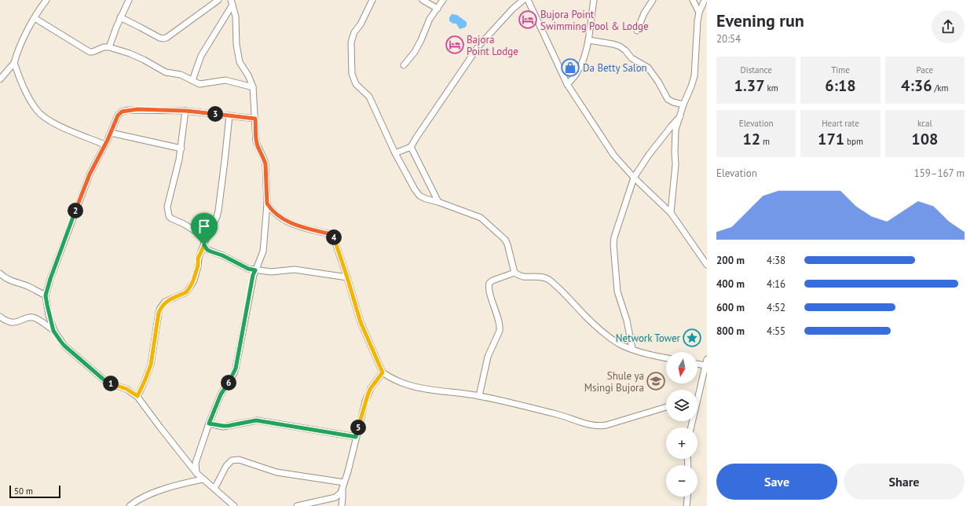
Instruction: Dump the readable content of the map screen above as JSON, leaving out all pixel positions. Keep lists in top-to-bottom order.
{
  "places": {
    "hotel": ["Bujora Point Swimming Pool & Lodge", "Bajora Point Lodge"],
    "shop": ["Da Betty Salon"],
    "place": ["Network Tower"],
    "school or university": ["Shule ya Msingi Bujora"]
  },
  "scale_bar": "50 m",
  "north": "bottom",
  "page": {
    "heading": ["Evening run", "20:54"],
    "stats": [
      ["Distance", "1.37 km"],
      ["Time", "6:18"],
      ["Pace", "4:36 /km"],
      ["Elevation", "12 m"],
      ["Heart rate", "171 bpm"],
      ["kcal", "108"]
    ],
    "pins": [
      "3",
      "2",
      "4",
      "6",
      "1",
      "5"
    ],
    "chart": ["Elevation", "159–167 m"],
    "list": [
      {
        "name": "200 m",
        "note": "4:38"
      },
      {
        "name": "400 m",
        "note": "4:16"
      },
      {
        "name": "600 m",
        "note": "4:52"
      },
      {
        "name": "800 m",
        "note": "4:55"
      }
    ],
    "map_buttons": ["+", "−"],
    "buttons": ["Save", "Share"],
    "scale": "50 m"
  }
}
